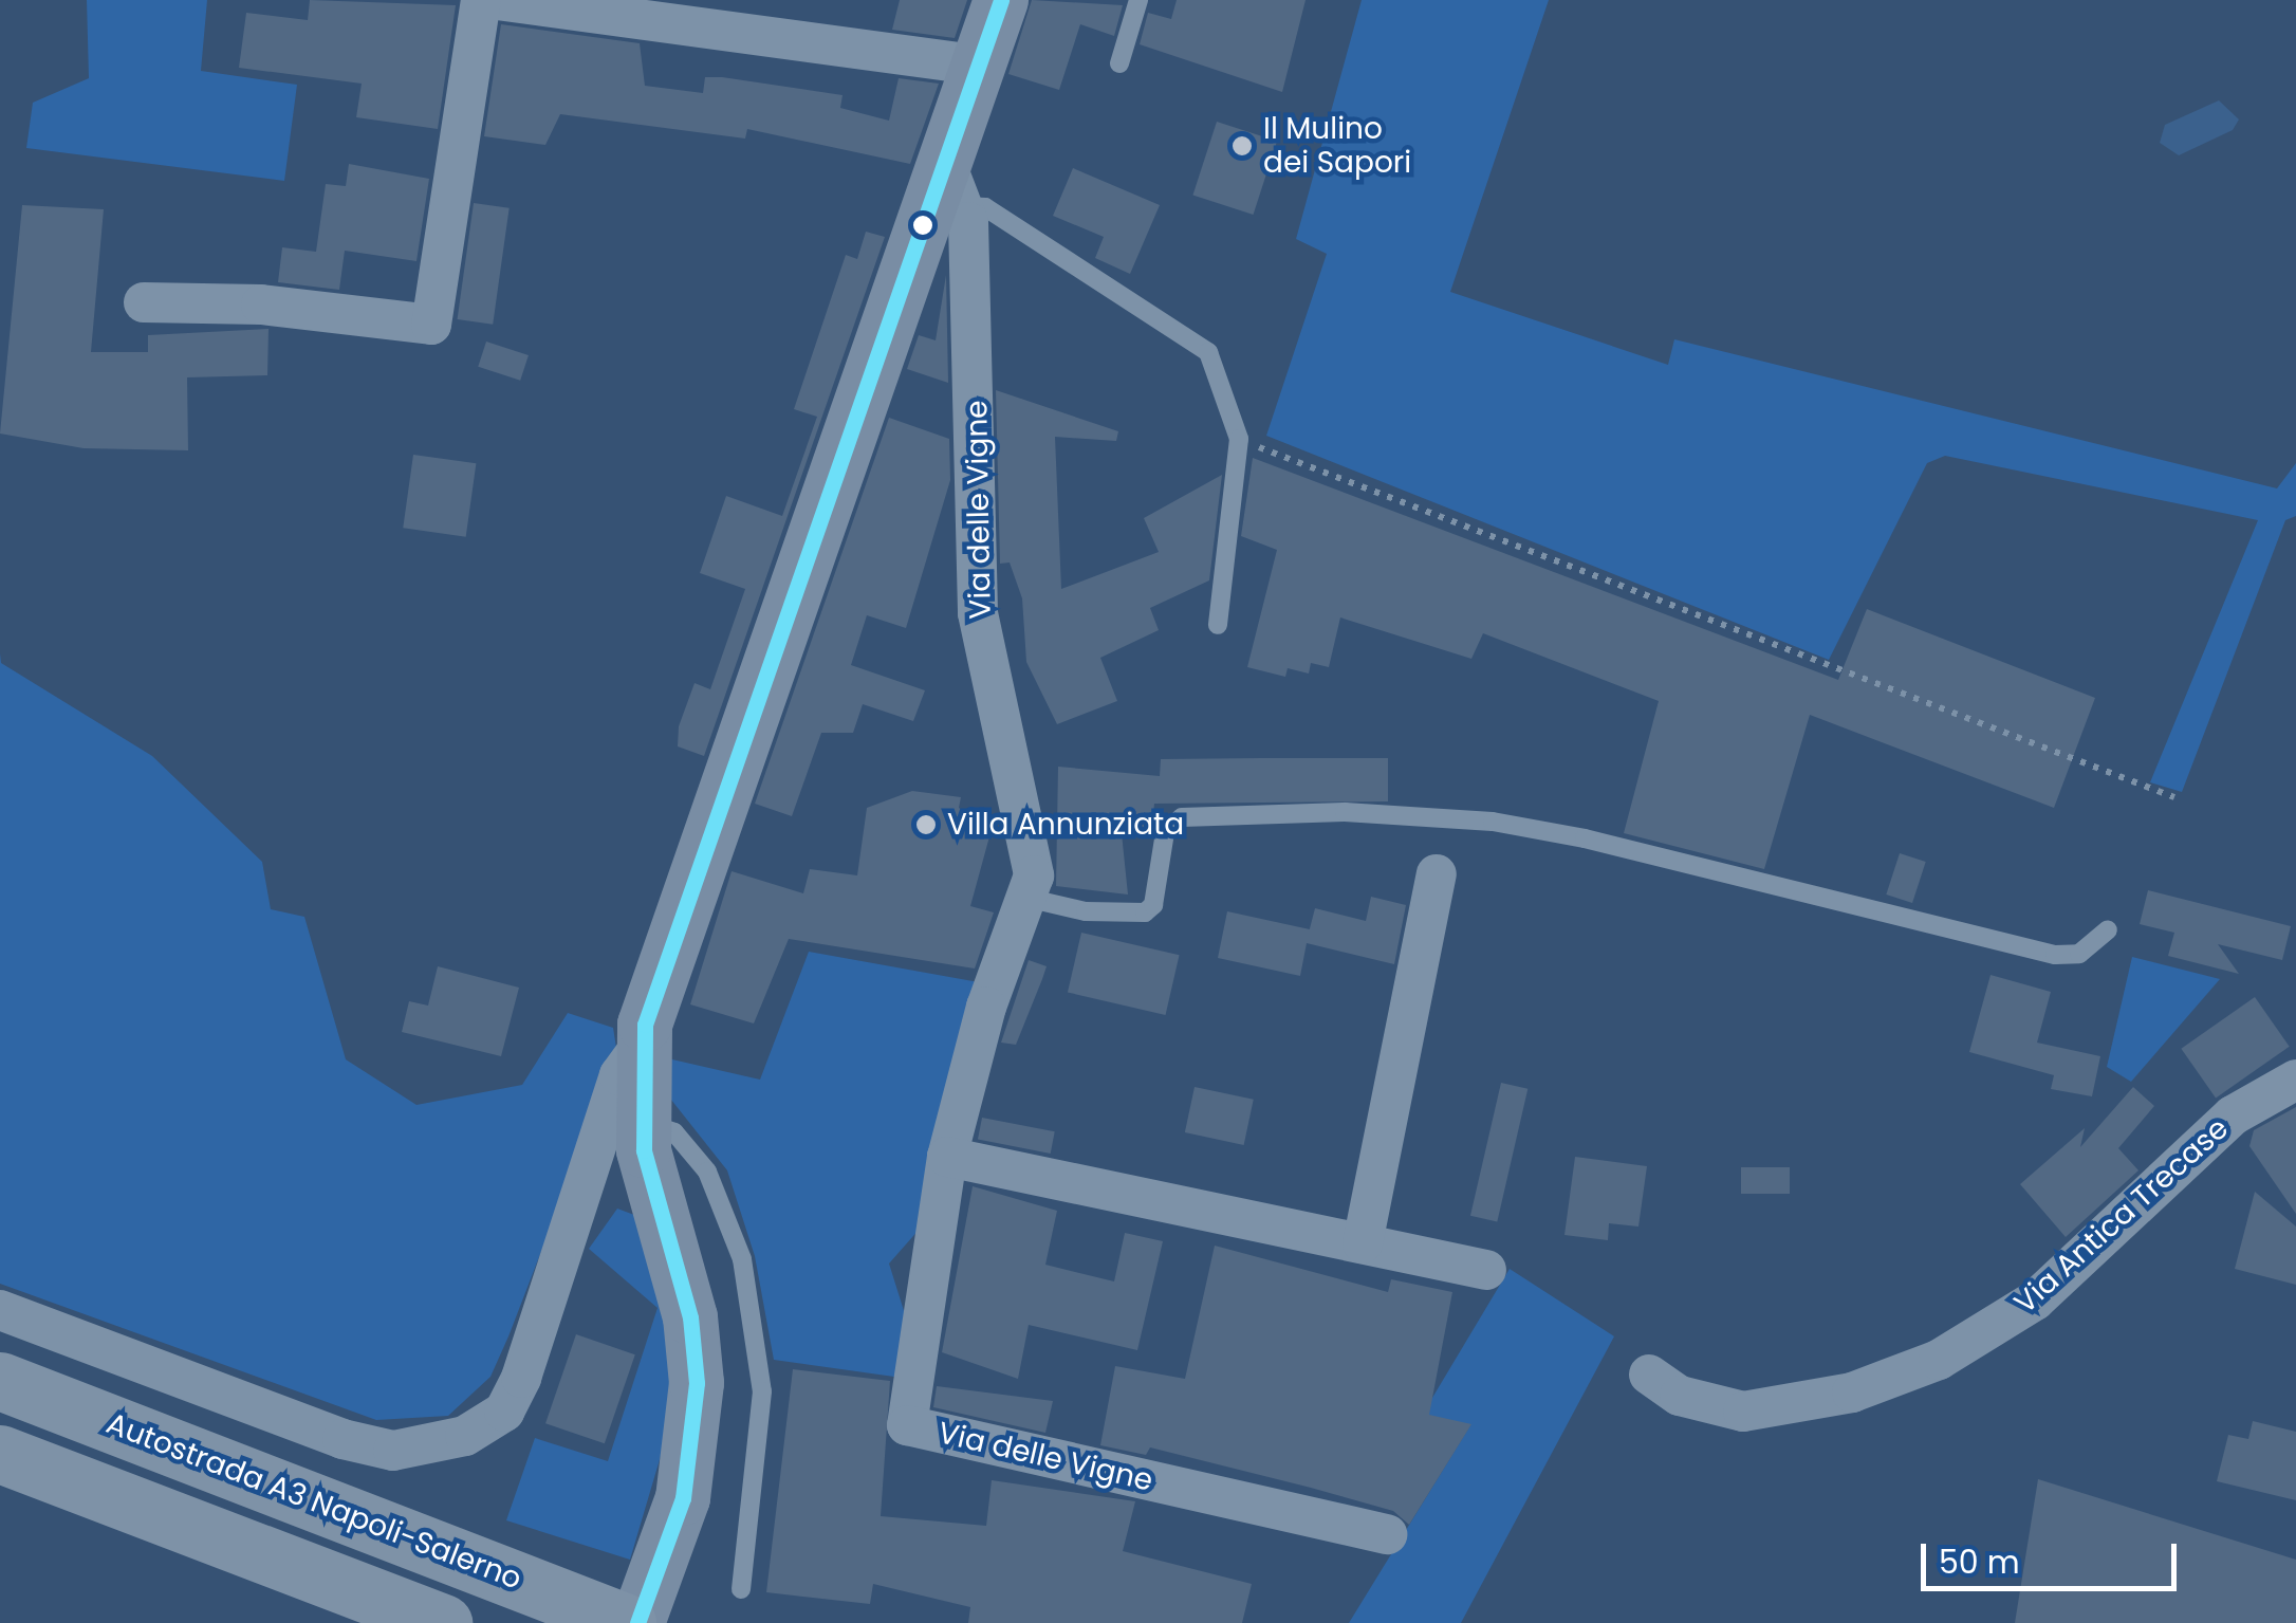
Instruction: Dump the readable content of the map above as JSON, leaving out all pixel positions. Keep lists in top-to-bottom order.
{
  "streets": {
    "highway": ["Autostrada A3 Napoli-Salerno"],
    "street": ["Via delle Vigne", "Via Antica Trecase"]
  },
  "places": ["Il Mulino dei Sapori", "Villa Annunziata"],
  "scale_bar": "50 m"
}
